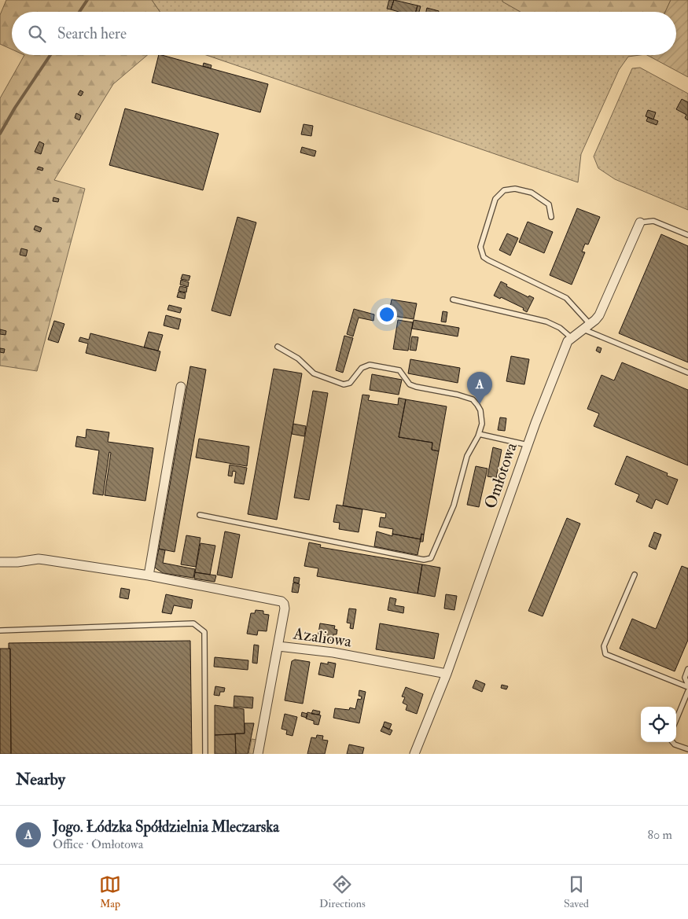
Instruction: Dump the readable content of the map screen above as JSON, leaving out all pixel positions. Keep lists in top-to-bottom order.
{
  "streets": {
    "street": ["Omłotowa", "Azaliowa"]
  },
  "crossings": [
    ["Omłotowa", "Azaliowa"]
  ],
  "page": {
    "search": "Search here",
    "pins": "A",
    "heading": "Nearby",
    "list": [
      {
        "mark": "A",
        "name": "Jogo. Łódzka Spółdzielnia Mleczarska",
        "note": "Office · Omłotowa",
        "value": "80 m"
      }
    ],
    "nav": ["Map", "Directions", "Saved"]
  }
}
